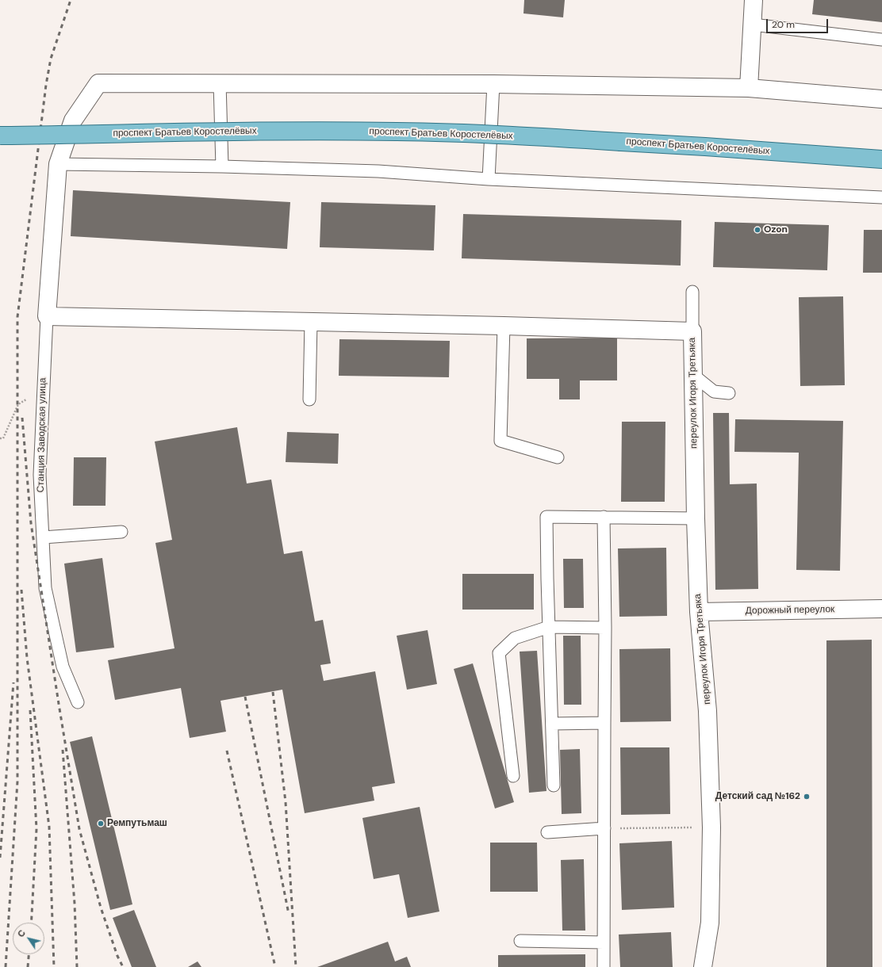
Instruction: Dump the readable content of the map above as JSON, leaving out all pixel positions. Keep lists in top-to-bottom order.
{
  "streets": {
    "main road": ["проспект Братьев Коростелёвых"],
    "street": ["переулок Игоря Третьяка", "Станция Заводская улица", "Дорожный переулок"]
  },
  "crossings": [
    ["переулок Игоря Третьяка", "Дорожный переулок"]
  ],
  "places": ["Ozon", "Детский сад №162", "Ремпутьмаш"],
  "scale_bar": "20 m",
  "north": "top left"
}
